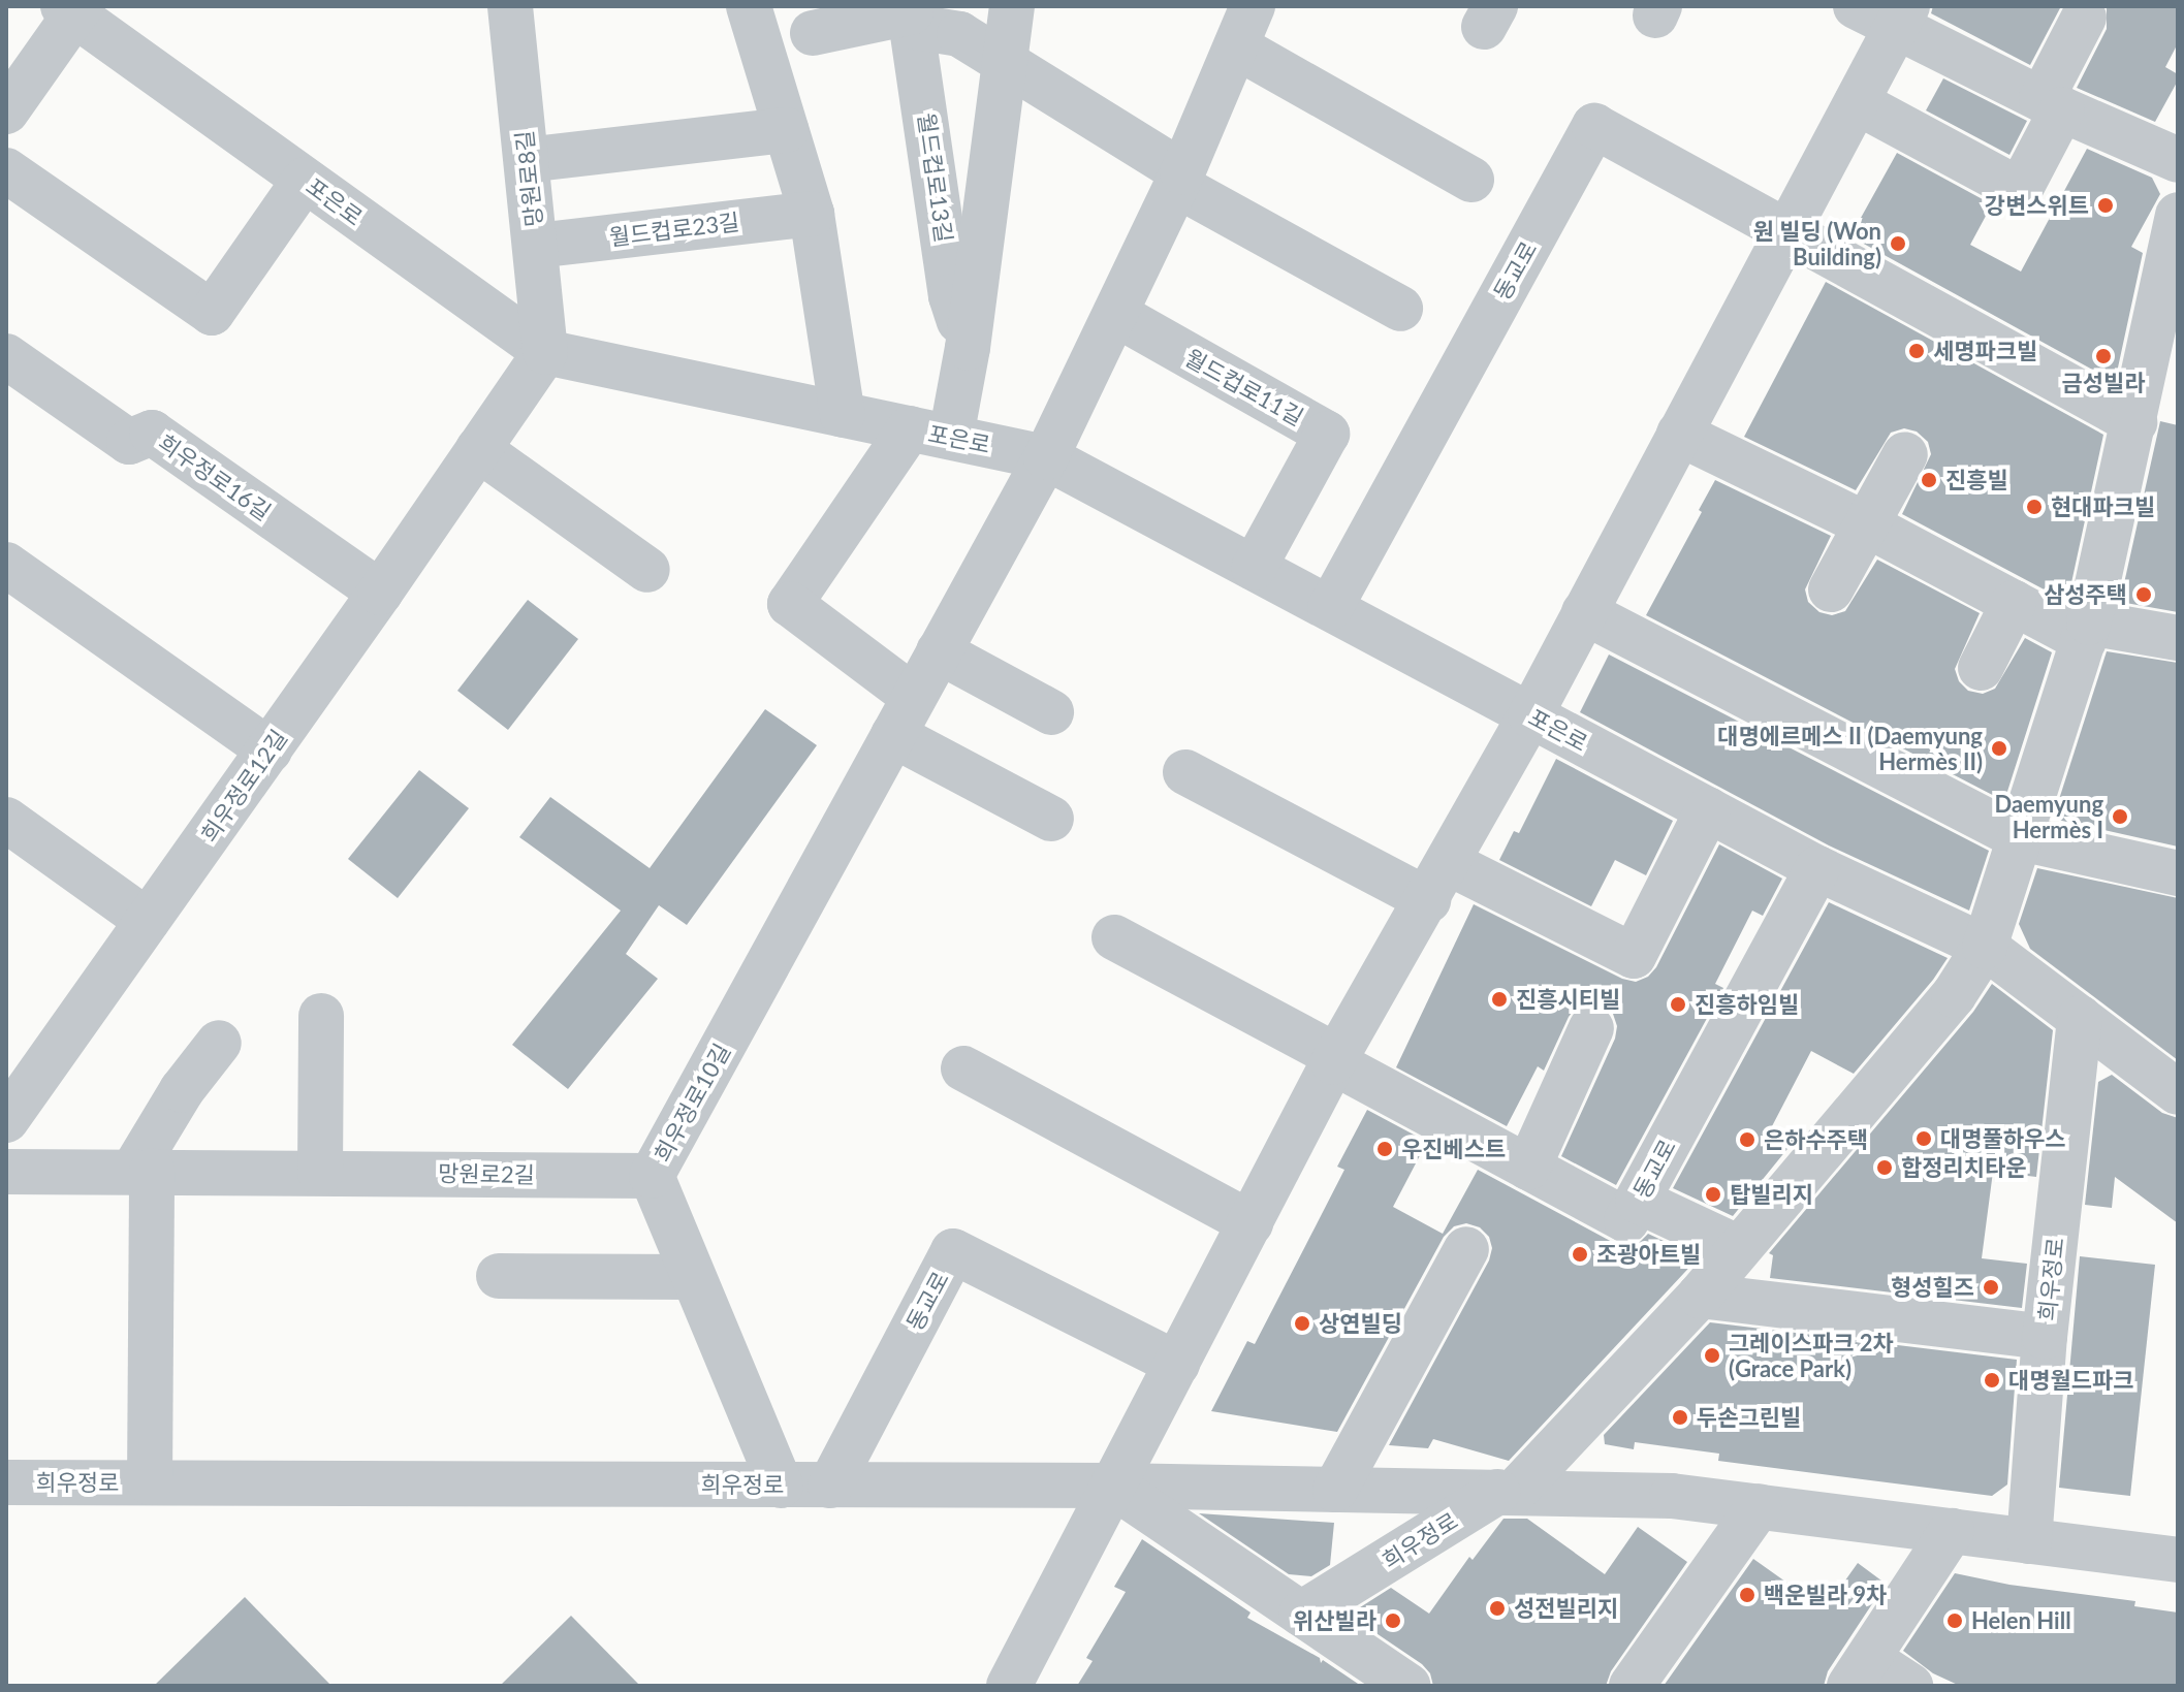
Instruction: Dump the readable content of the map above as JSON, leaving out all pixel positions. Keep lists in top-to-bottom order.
{
  "streets": {
    "street": [
      "월드컵로13길",
      "망원로8길",
      "포은로",
      "월드컵로23길",
      "동교로",
      "월드컵로11길",
      "희우정로16길",
      "희우정로12길",
      "희우정로10길",
      "망원로2길",
      "희우정로"
    ]
  },
  "crossings": [
    ["망원로8길", "포은로"],
    ["망원로8길", "월드컵로23길"],
    ["망원로8길", "희우정로12길"],
    ["포은로", "동교로"],
    ["포은로", "월드컵로11길"],
    ["포은로", "희우정로12길"],
    ["포은로", "희우정로10길"],
    ["포은로", "희우정로"],
    ["동교로", "희우정로"],
    ["희우정로16길", "희우정로12길"],
    ["희우정로10길", "망원로2길"],
    ["희우정로10길", "희우정로"],
    ["망원로2길", "희우정로"]
  ],
  "places": [
    "강변스위트",
    "원 빌딩 (Won Building)",
    "세명파크빌",
    "금성빌라",
    "진흥빌",
    "현대파크빌",
    "삼성주택",
    "대명에르메스 II (Daemyung Hermès II)",
    "Daemyung Hermès I",
    "진흥시티빌",
    "진흥하임빌",
    "대명풀하우스",
    "은하수주택",
    "우진베스트",
    "합정리치타운",
    "탑빌리지",
    "조광아트빌",
    "형성힐즈",
    "상연빌딩",
    "그레이스파크 2차 (Grace Park)",
    "대명월드파크",
    "두손그린빌",
    "백운빌라 9차",
    "성전빌리지",
    "위산빌라",
    "Helen Hill"
  ]
}
